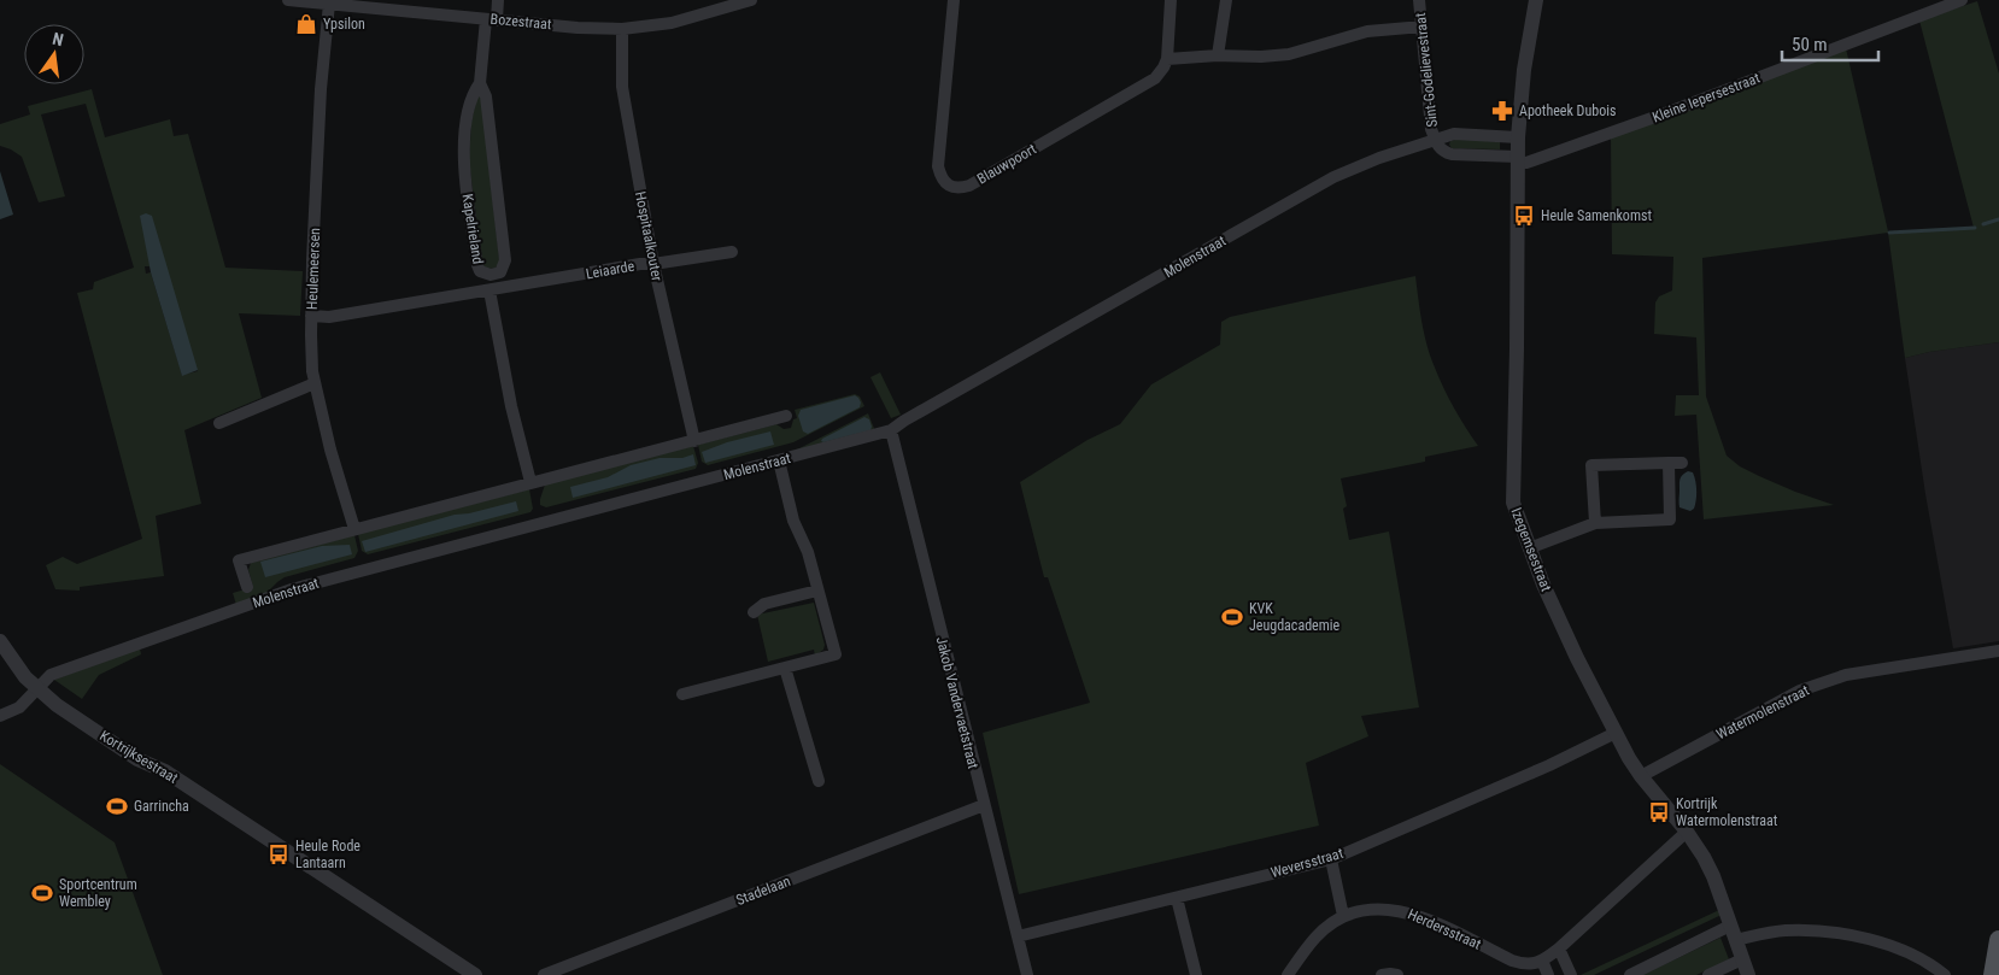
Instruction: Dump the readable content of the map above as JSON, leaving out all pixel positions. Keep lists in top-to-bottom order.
{
  "streets": {
    "street": [
      "Bozestraat",
      "Sint-Godelievestraat",
      "Kleine Iepersestraat",
      "Blauwpoort",
      "Kapelrieland",
      "Hospitaalkouter",
      "Molenstraat",
      "Heulemeersen",
      "Leiaarde",
      "Izegemsestraat",
      "Jakob Vandervaetstraat",
      "Watermolenstraat",
      "Kortrijksestraat",
      "Weversstraat",
      "Stadelaan",
      "Herdersstraat"
    ]
  },
  "crossings": [
    ["Bozestraat", "Kapelrieland"],
    ["Bozestraat", "Hospitaalkouter"],
    ["Bozestraat", "Heulemeersen"],
    ["Sint-Godelievestraat", "Molenstraat"],
    ["Kleine Iepersestraat", "Izegemsestraat"],
    ["Hospitaalkouter", "Molenstraat"],
    ["Hospitaalkouter", "Leiaarde"],
    ["Molenstraat", "Heulemeersen"],
    ["Molenstraat", "Izegemsestraat"],
    ["Molenstraat", "Jakob Vandervaetstraat"],
    ["Molenstraat", "Kortrijksestraat"],
    ["Heulemeersen", "Leiaarde"],
    ["Izegemsestraat", "Watermolenstraat"],
    ["Izegemsestraat", "Weversstraat"],
    ["Jakob Vandervaetstraat", "Weversstraat"],
    ["Jakob Vandervaetstraat", "Stadelaan"]
  ],
  "places": {
    "shop": ["Ypsilon"],
    "pharmacy": ["Apotheek Dubois"],
    "bus stop": ["Heule Samenkomst", "Kortrijk Watermolenstraat", "Heule Rode Lantaarn"],
    "sports": ["KVK Jeugdacademie", "Garrincha", "Sportcentrum Wembley"]
  },
  "scale_bar": "50 m",
  "north": "top"
}
